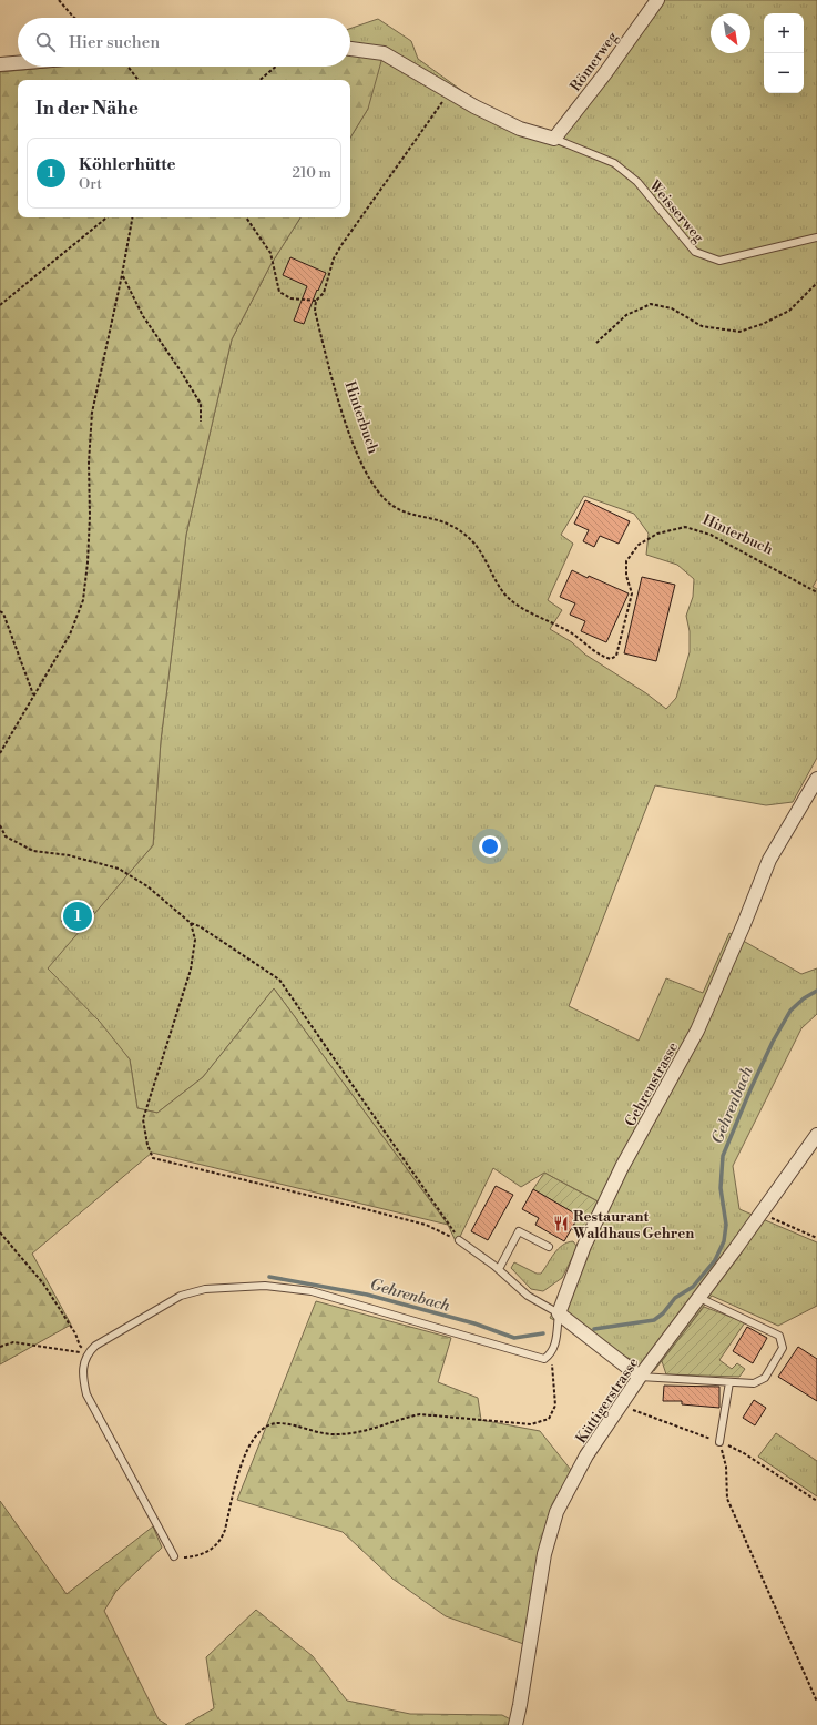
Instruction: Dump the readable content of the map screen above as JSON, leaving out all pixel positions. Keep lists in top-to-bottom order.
{
  "streets": {
    "street": ["Römerweg", "Gehrenstrasse", "Küttigerstrasse"],
    "lane": ["Weisserweg"],
    "path": ["Hinterbuch"]
  },
  "crossings": [
    ["Römerweg", "Weisserweg"]
  ],
  "water": ["Gehrenbach"],
  "places": {
    "restaurant": ["Restaurant Waldhaus Gehren"]
  },
  "north": "bottom right",
  "page": {
    "map_buttons": ["+", "−"],
    "search": "Hier suchen",
    "heading": "In der Nähe",
    "list": [
      {
        "mark": "1",
        "name": "Köhlerhütte",
        "note": "Ort",
        "value": "210 m"
      }
    ],
    "pins": "1"
  }
}
